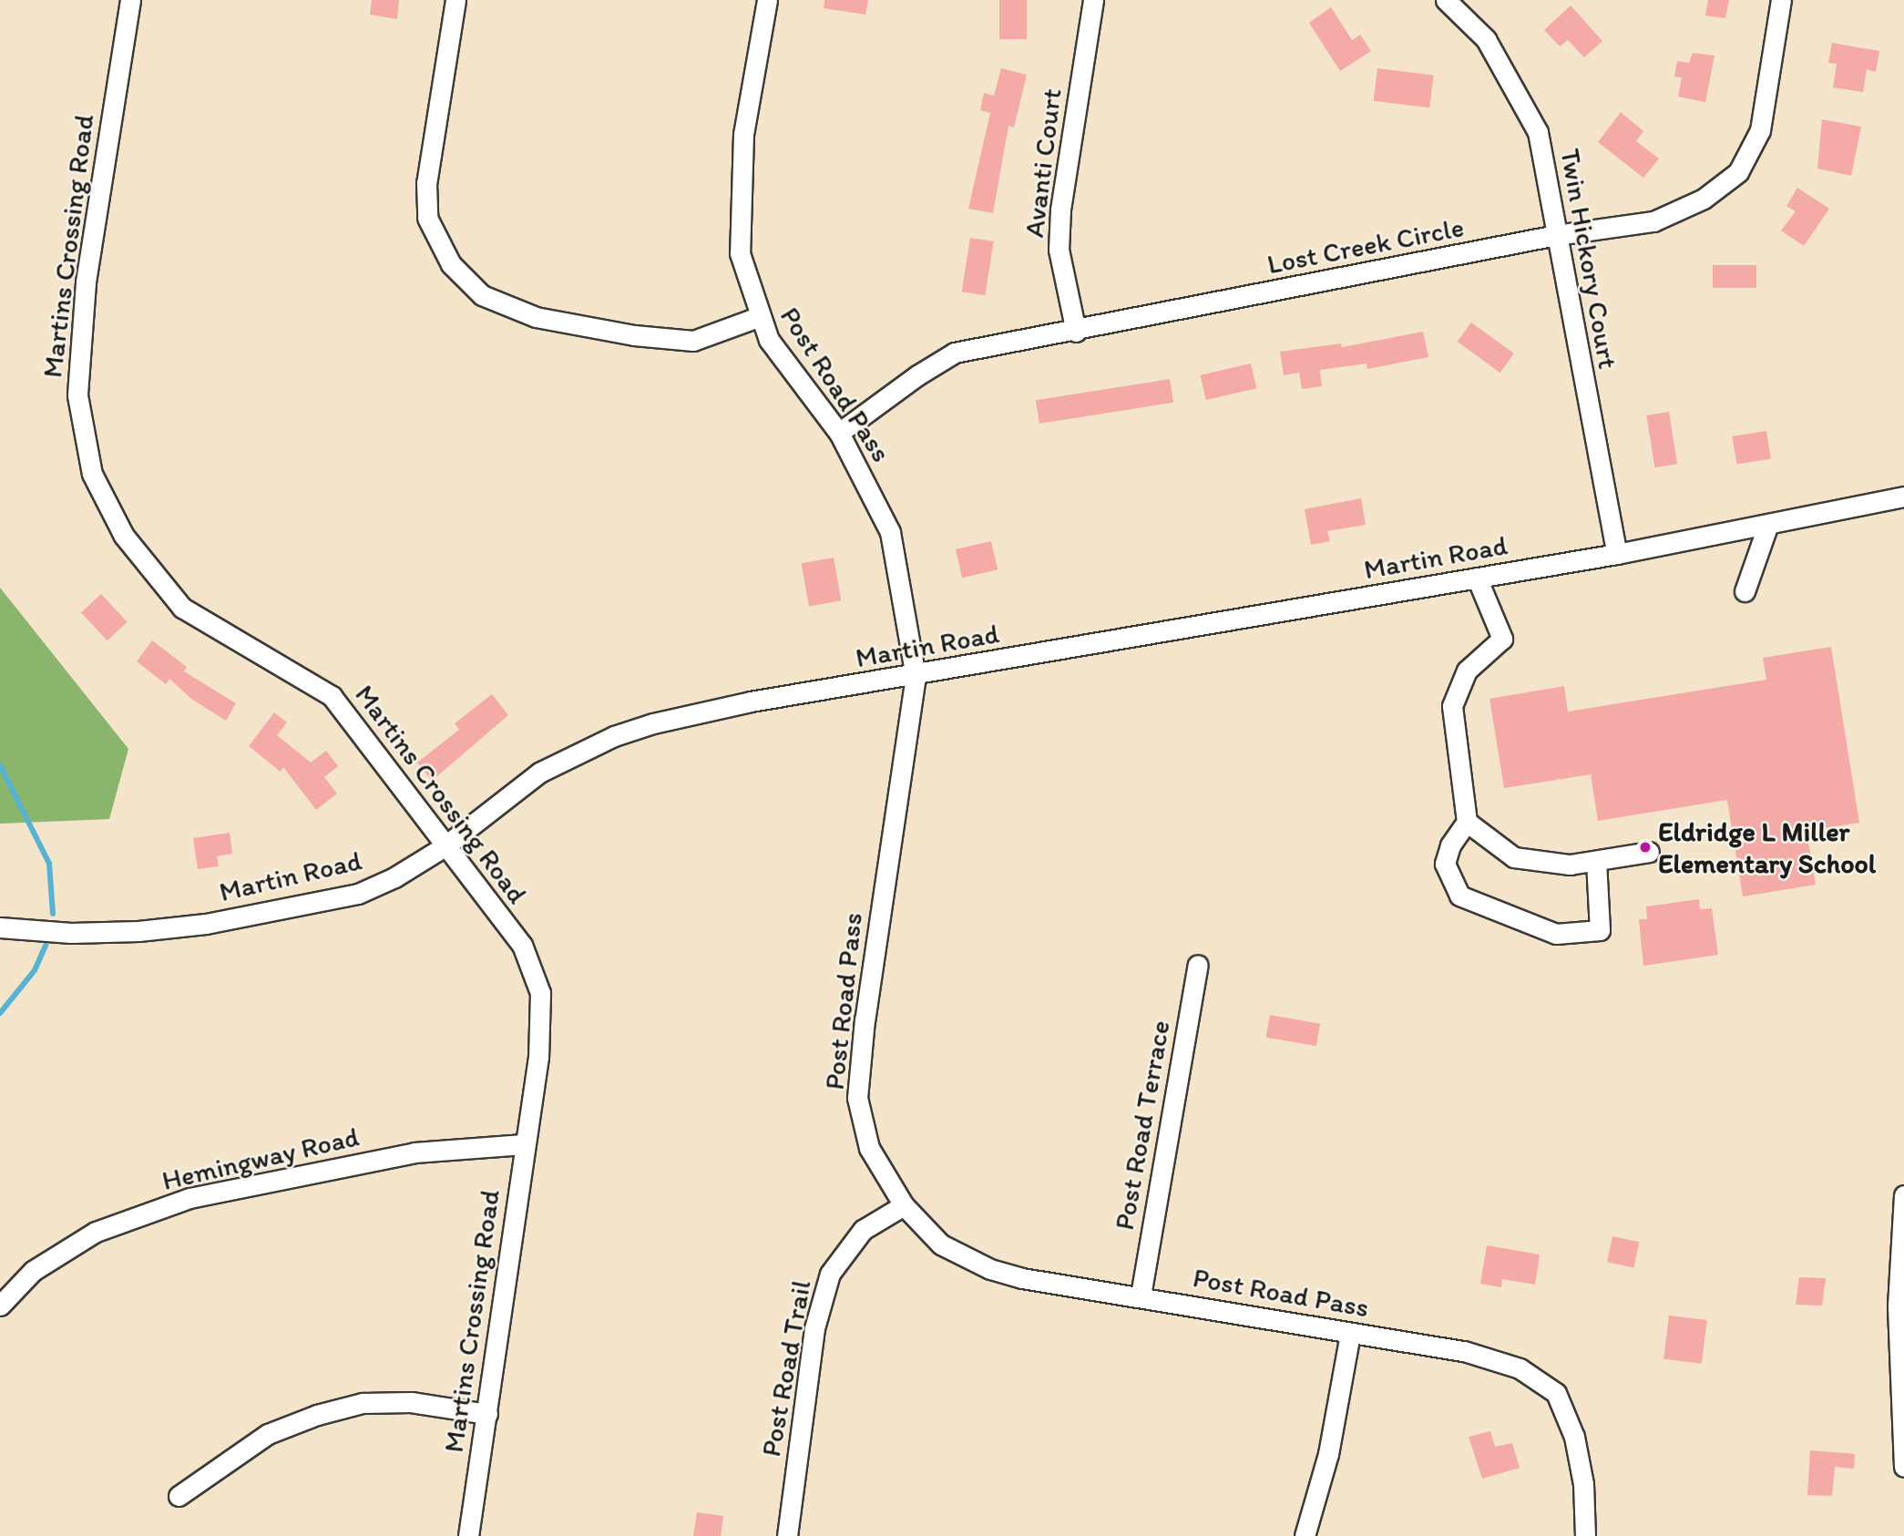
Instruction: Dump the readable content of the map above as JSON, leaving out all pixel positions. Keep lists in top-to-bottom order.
{
  "streets": {
    "street": [
      "Avanti Court",
      "Martins Crossing Road",
      "Lost Creek Circle",
      "Twin Hickory Court",
      "Post Road Pass",
      "Martin Road",
      "Post Road Terrace",
      "Hemingway Road",
      "Post Road Trail"
    ]
  },
  "crossings": [
    ["Avanti Court", "Lost Creek Circle"],
    ["Martins Crossing Road", "Martin Road"],
    ["Martins Crossing Road", "Hemingway Road"],
    ["Lost Creek Circle", "Twin Hickory Court"],
    ["Lost Creek Circle", "Post Road Pass"],
    ["Twin Hickory Court", "Martin Road"],
    ["Post Road Pass", "Martin Road"],
    ["Post Road Pass", "Post Road Terrace"],
    ["Post Road Pass", "Post Road Trail"]
  ],
  "places": ["Eldridge L Miller Elementary School"]
}
